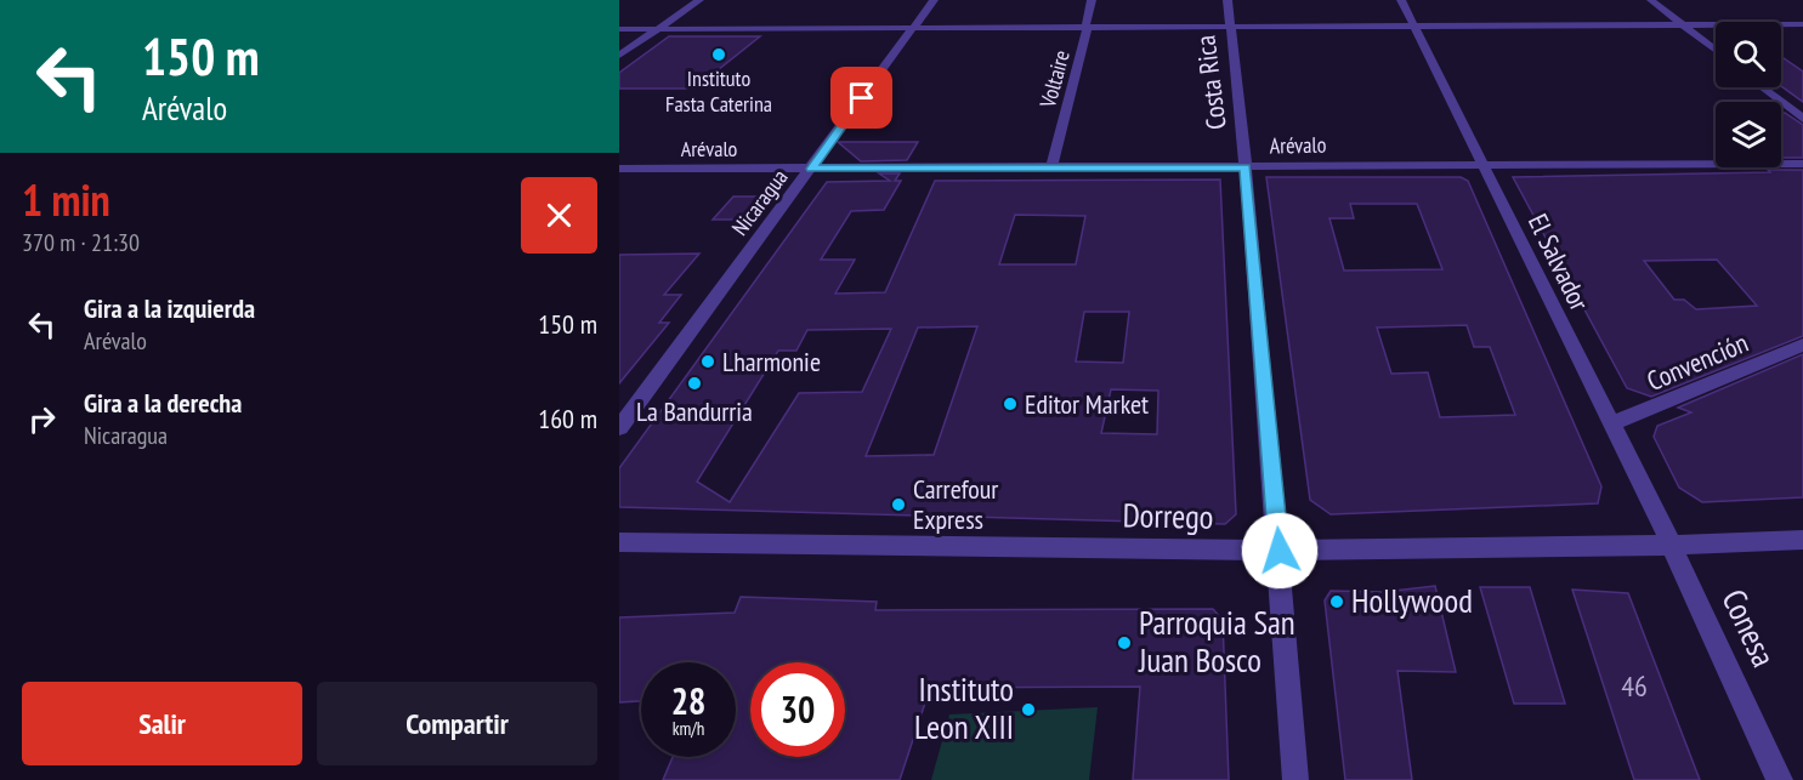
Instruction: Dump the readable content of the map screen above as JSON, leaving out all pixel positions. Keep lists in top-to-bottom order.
{
  "streets": {
    "street": [
      "Voltaire",
      "Costa Rica",
      "Arévalo",
      "Nicaragua",
      "El Salvador",
      "Convención",
      "Dorrego",
      "Conesa"
    ]
  },
  "crossings": [
    ["Voltaire", "Arévalo"],
    ["Costa Rica", "Arévalo"],
    ["Costa Rica", "Dorrego"],
    ["Arévalo", "Nicaragua"],
    ["Arévalo", "El Salvador"],
    ["El Salvador", "Convención"],
    ["El Salvador", "Dorrego"],
    ["El Salvador", "Conesa"],
    ["Dorrego", "Conesa"]
  ],
  "places": [
    "Instituto Fasta Caterina",
    "Lharmonie",
    "La Bandurria",
    "Editor Market",
    "Carrefour Express",
    "Hollywood",
    "Parroquia San Juan Bosco",
    "Instituto Leon XIII"
  ],
  "house_numbers": ["46"],
  "page": {
    "turn": ["150 m", "Arévalo"],
    "heading": ["1 min", "370 m · 21:30"],
    "list": [
      {
        "name": "Gira a la izquierda",
        "note": "Arévalo",
        "value": "150 m"
      },
      {
        "name": "Gira a la derecha",
        "note": "Nicaragua",
        "value": "160 m"
      }
    ],
    "speed": "28 km/h",
    "limit": "30",
    "buttons": ["Salir", "Compartir"]
  }
}
